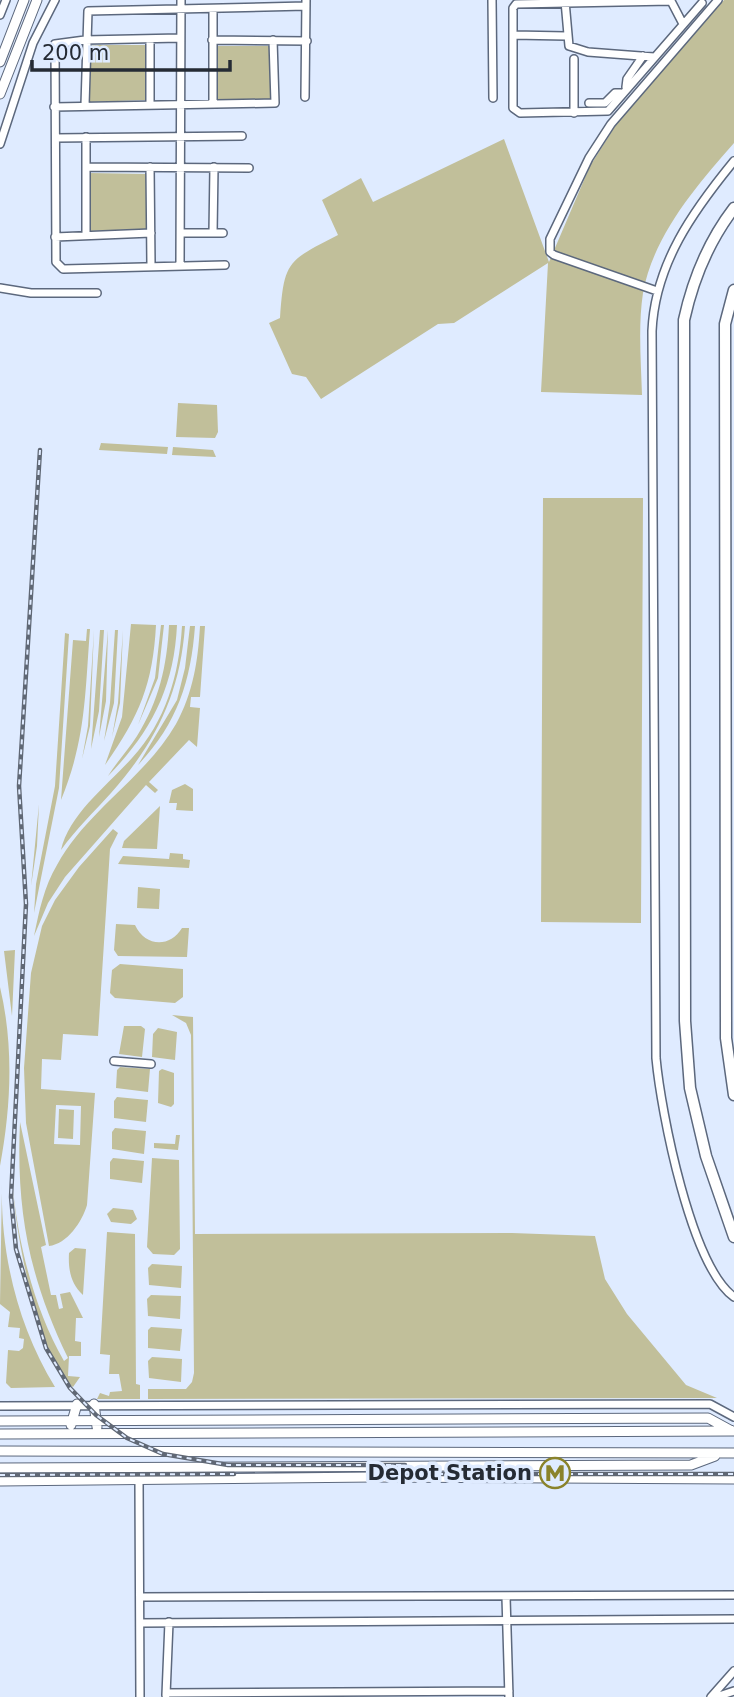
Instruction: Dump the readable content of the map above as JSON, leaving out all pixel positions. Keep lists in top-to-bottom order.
{
  "places": {
    "metro station": ["Depot Station"]
  },
  "scale_bar": "200 m"
}
